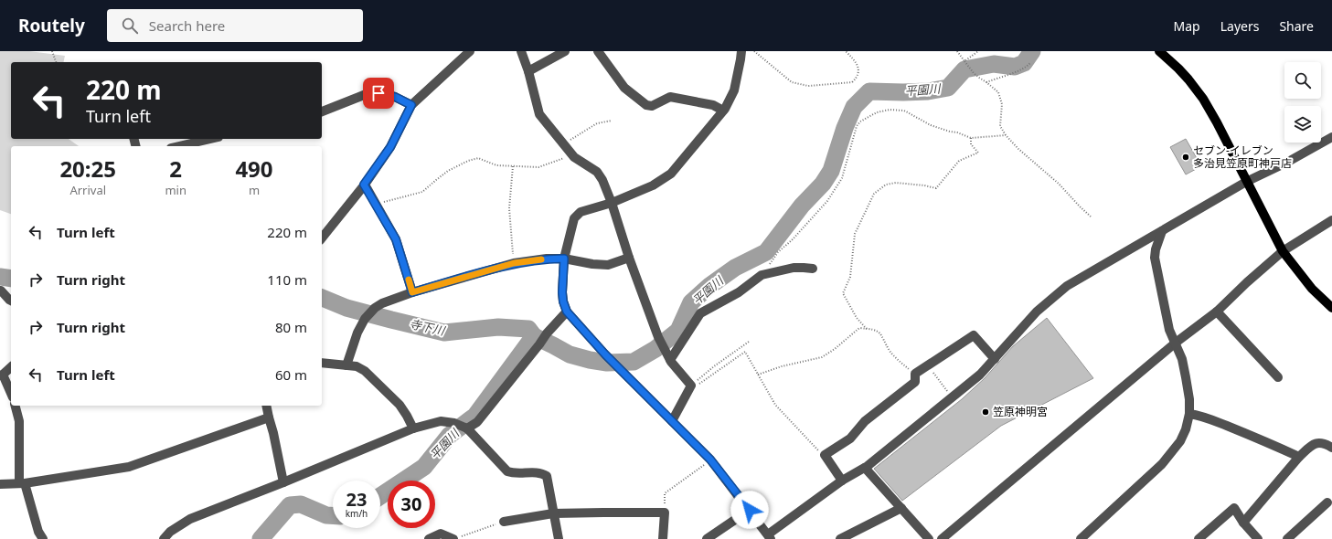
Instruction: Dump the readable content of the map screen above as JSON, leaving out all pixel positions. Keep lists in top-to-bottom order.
{
  "water": ["平園川", "寺下川"],
  "places": ["セブン-イレブン 多治見笠原町神戸店", "笠原神明宮"],
  "page": {
    "header": "Routely",
    "search": "Search here",
    "nav": ["Map", "Layers", "Share"],
    "turn": ["220 m", "Turn left"],
    "eta": [
      "20:25",
      "Arrival",
      "2",
      "min",
      "490",
      "m"
    ],
    "list": [
      {
        "name": "Turn left",
        "value": "220 m"
      },
      {
        "name": "Turn right",
        "value": "110 m"
      },
      {
        "name": "Turn right",
        "value": "80 m"
      },
      {
        "name": "Turn left",
        "value": "60 m"
      }
    ],
    "speed": "23 km/h",
    "limit": "30"
  }
}
